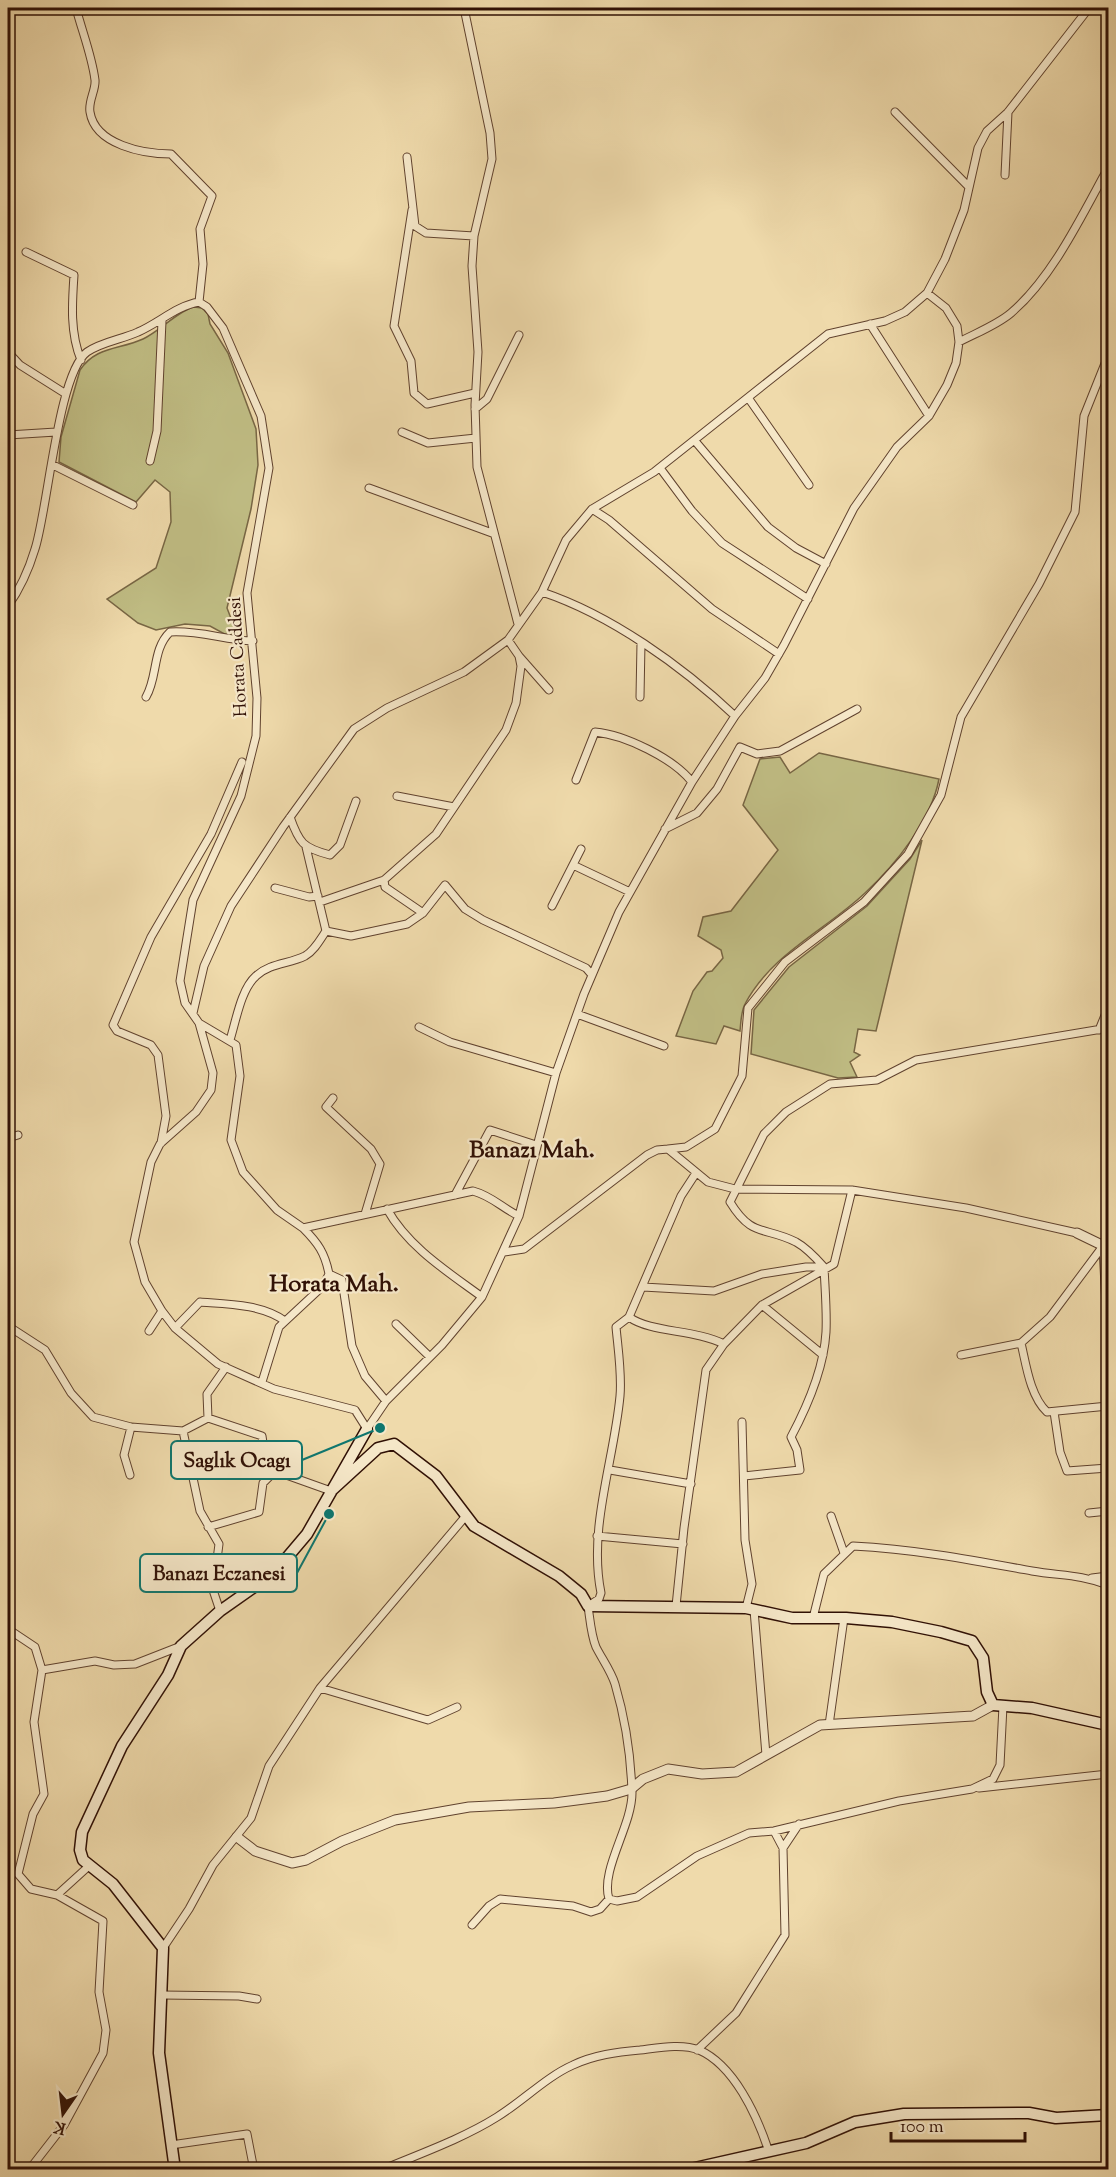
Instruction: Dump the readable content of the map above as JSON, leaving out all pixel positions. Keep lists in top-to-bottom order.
{
  "streets": {
    "street": ["Horata Caddesi"]
  },
  "districts": ["Banazı Mah.", "Horata Mah."],
  "places": ["Saglık Ocagı", "Banazı Eczanesi"],
  "scale_bar": "100 m",
  "north": "bottom"
}
